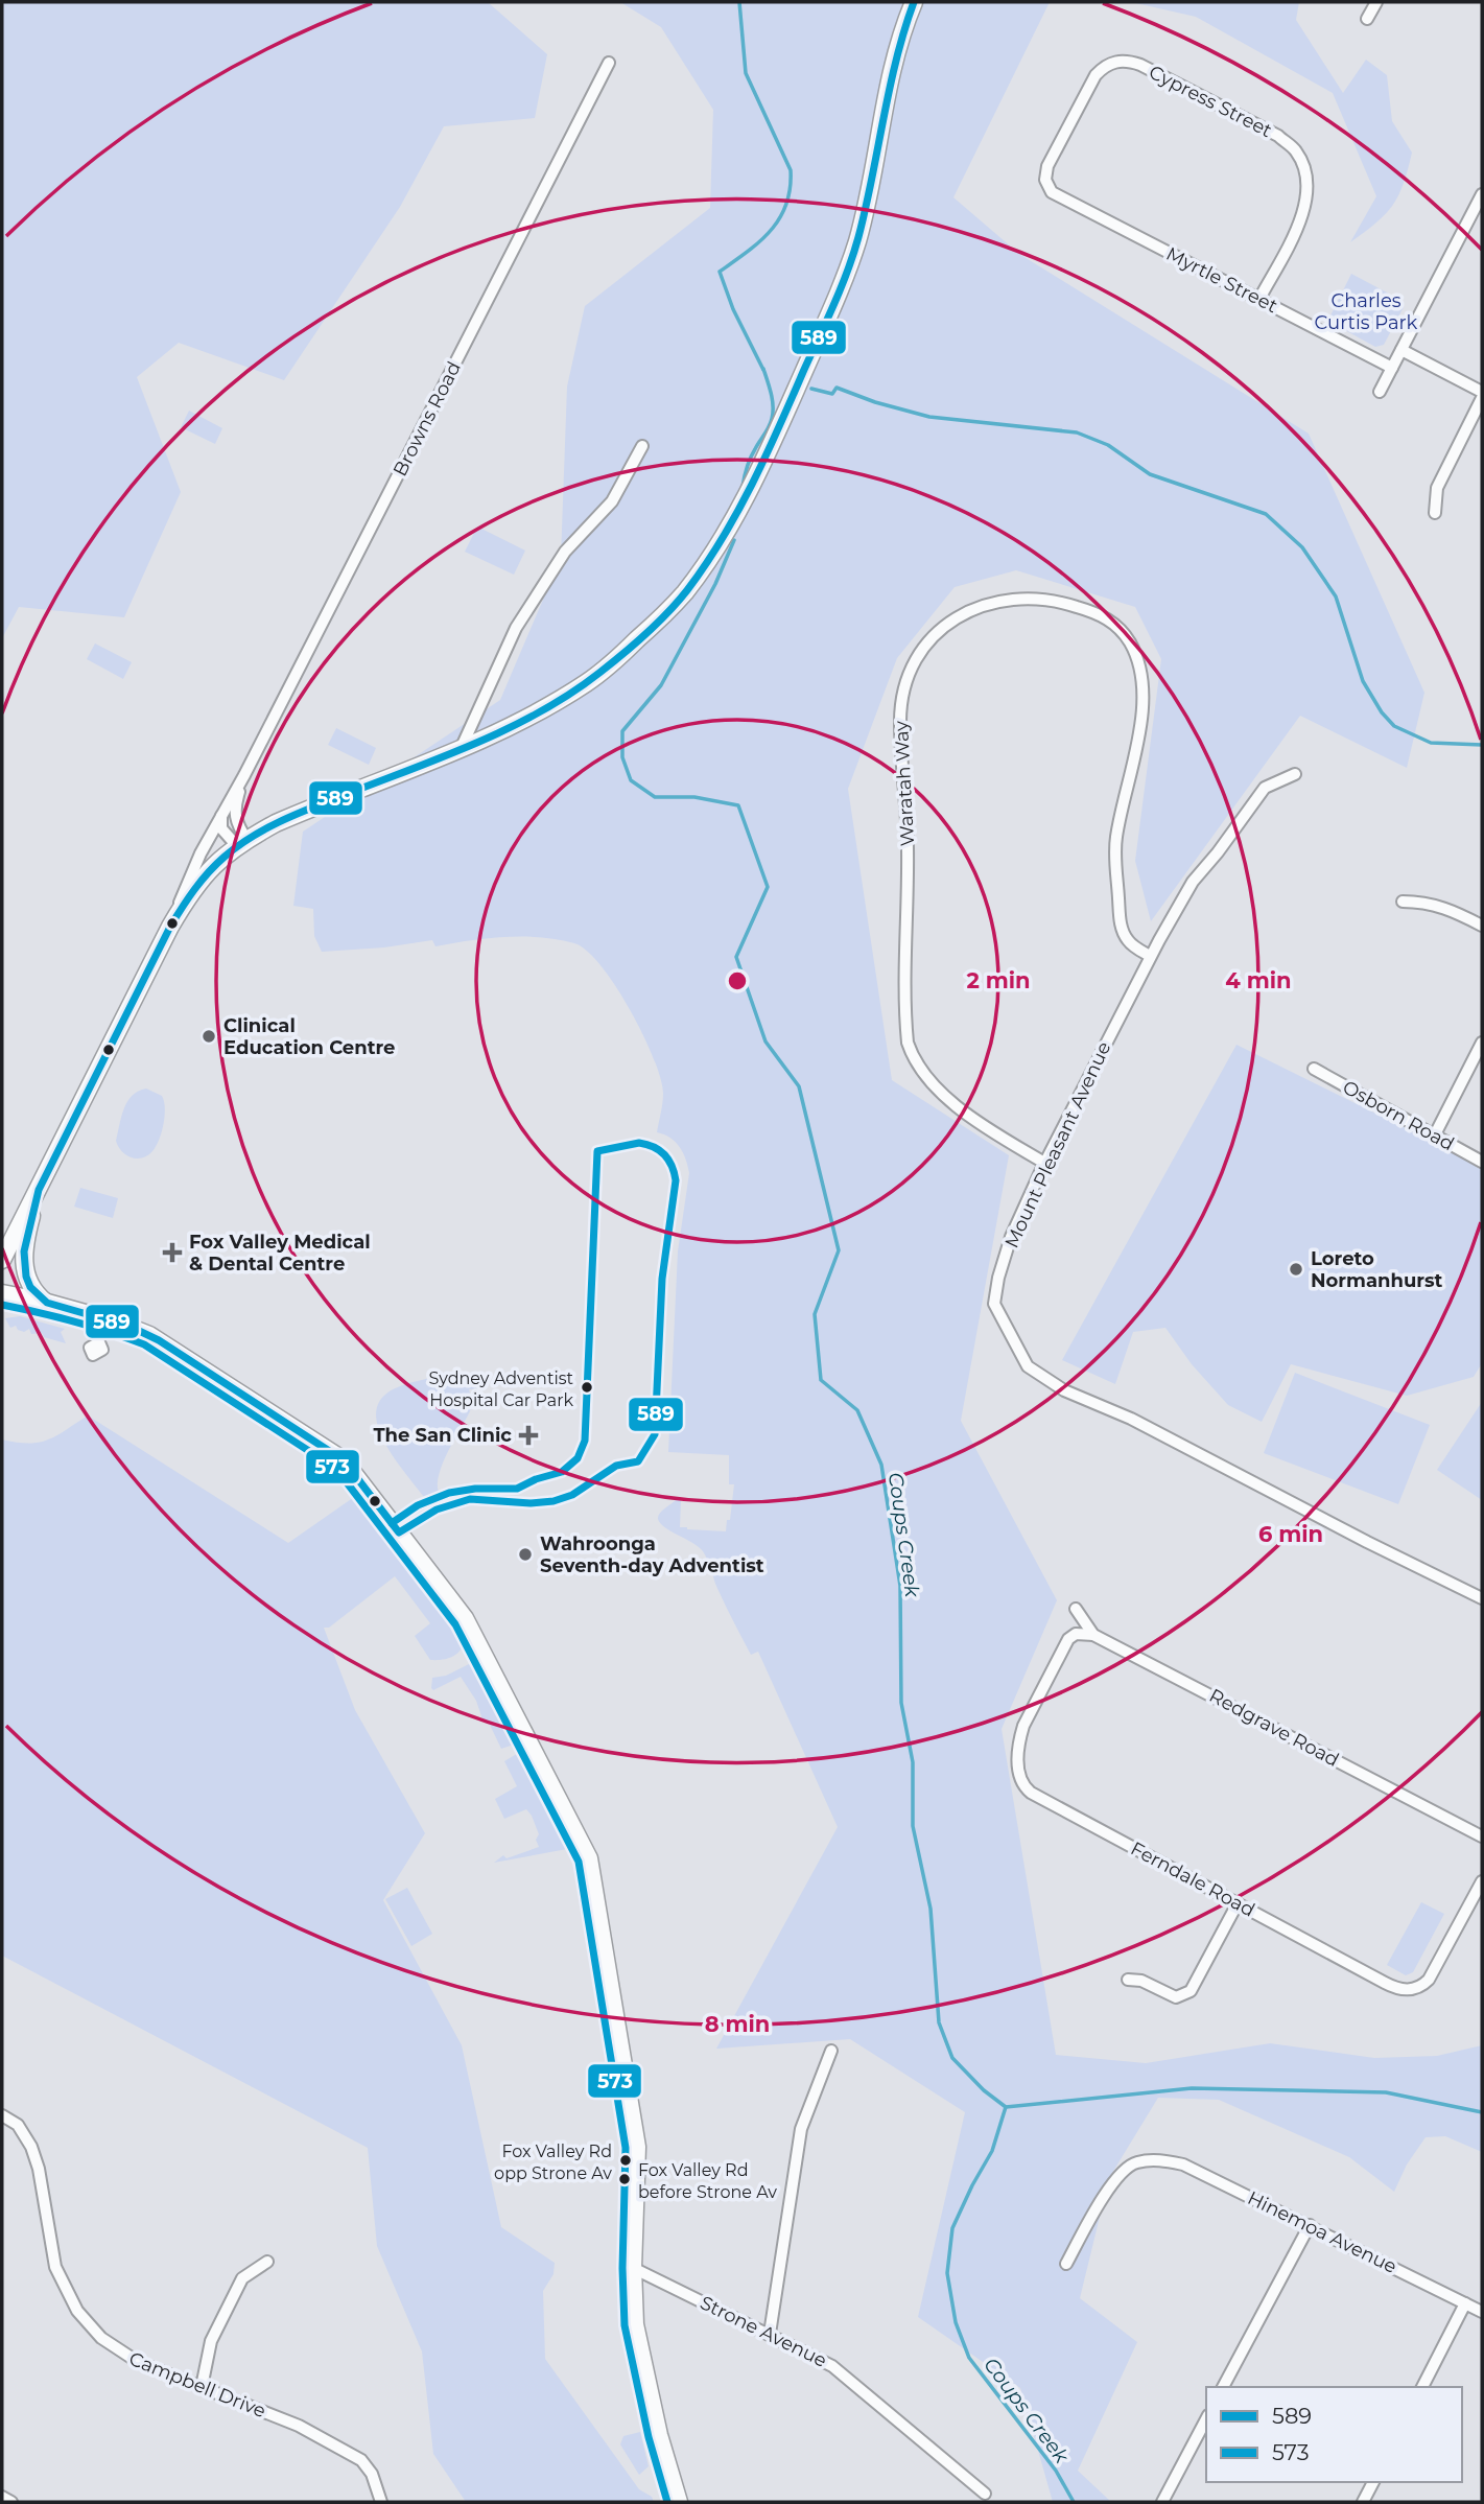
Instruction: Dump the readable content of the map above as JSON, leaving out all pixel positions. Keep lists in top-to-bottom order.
{
  "streets": {
    "street": [
      "Cypress Street",
      "Myrtle Street",
      "Browns Road",
      "Waratah Way",
      "Osborn Road",
      "Mount Pleasant Avenue",
      "Redgrave Road",
      "Ferndale Road",
      "Hinemoa Avenue",
      "Strone Avenue",
      "Campbell Drive"
    ]
  },
  "crossings": [
    ["Cypress Street", "Myrtle Street"],
    ["Waratah Way", "Mount Pleasant Avenue"],
    ["Redgrave Road", "Ferndale Road"]
  ],
  "water": ["Coups Creek"],
  "parks": ["Charles Curtis Park"],
  "places": {
    "other": [
      "Clinical Education Centre",
      "Loreto Normanhurst",
      "Sydney Adventist Hospital Car Park",
      "Wahroonga Seventh-day Adventist",
      "Fox Valley Rd opp Strone Av",
      "Fox Valley Rd before Strone Av"
    ],
    "health": ["Fox Valley Medical & Dental Centre", "The San Clinic"]
  },
  "lines": ["transit line 589", "transit line 573"],
  "legend": ["589", "573"],
  "rings": [
    "2 min",
    "4 min",
    "6 min",
    "8 min"
  ]
}
